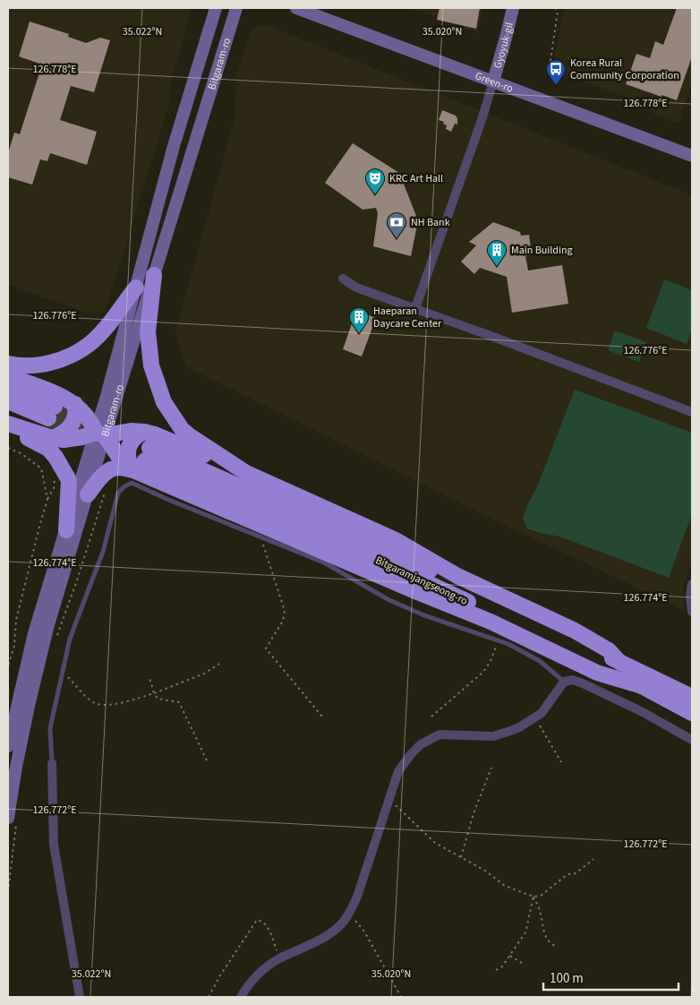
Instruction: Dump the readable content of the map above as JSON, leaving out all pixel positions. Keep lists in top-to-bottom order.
{
  "streets": {
    "highway": ["Bitgaramjangseong-ro"],
    "main road": ["Gyoyuk-gil", "Bitgaram-ro", "Green-ro"]
  },
  "crossings": [
    ["Gyoyuk-gil", "Green-ro"]
  ],
  "places": {
    "bus stop": ["Korea Rural Community Corporation"],
    "theatre": ["KRC Art Hall"],
    "bank": ["NH Bank"],
    "building": ["Main Building", "Haeparan Daycare Center"]
  },
  "scale_bar": "100 m",
  "coordinates": [
    "35.022°N",
    "35.020°N",
    "126.778°E",
    "126.776°E",
    "126.774°E",
    "126.772°E"
  ]
}
